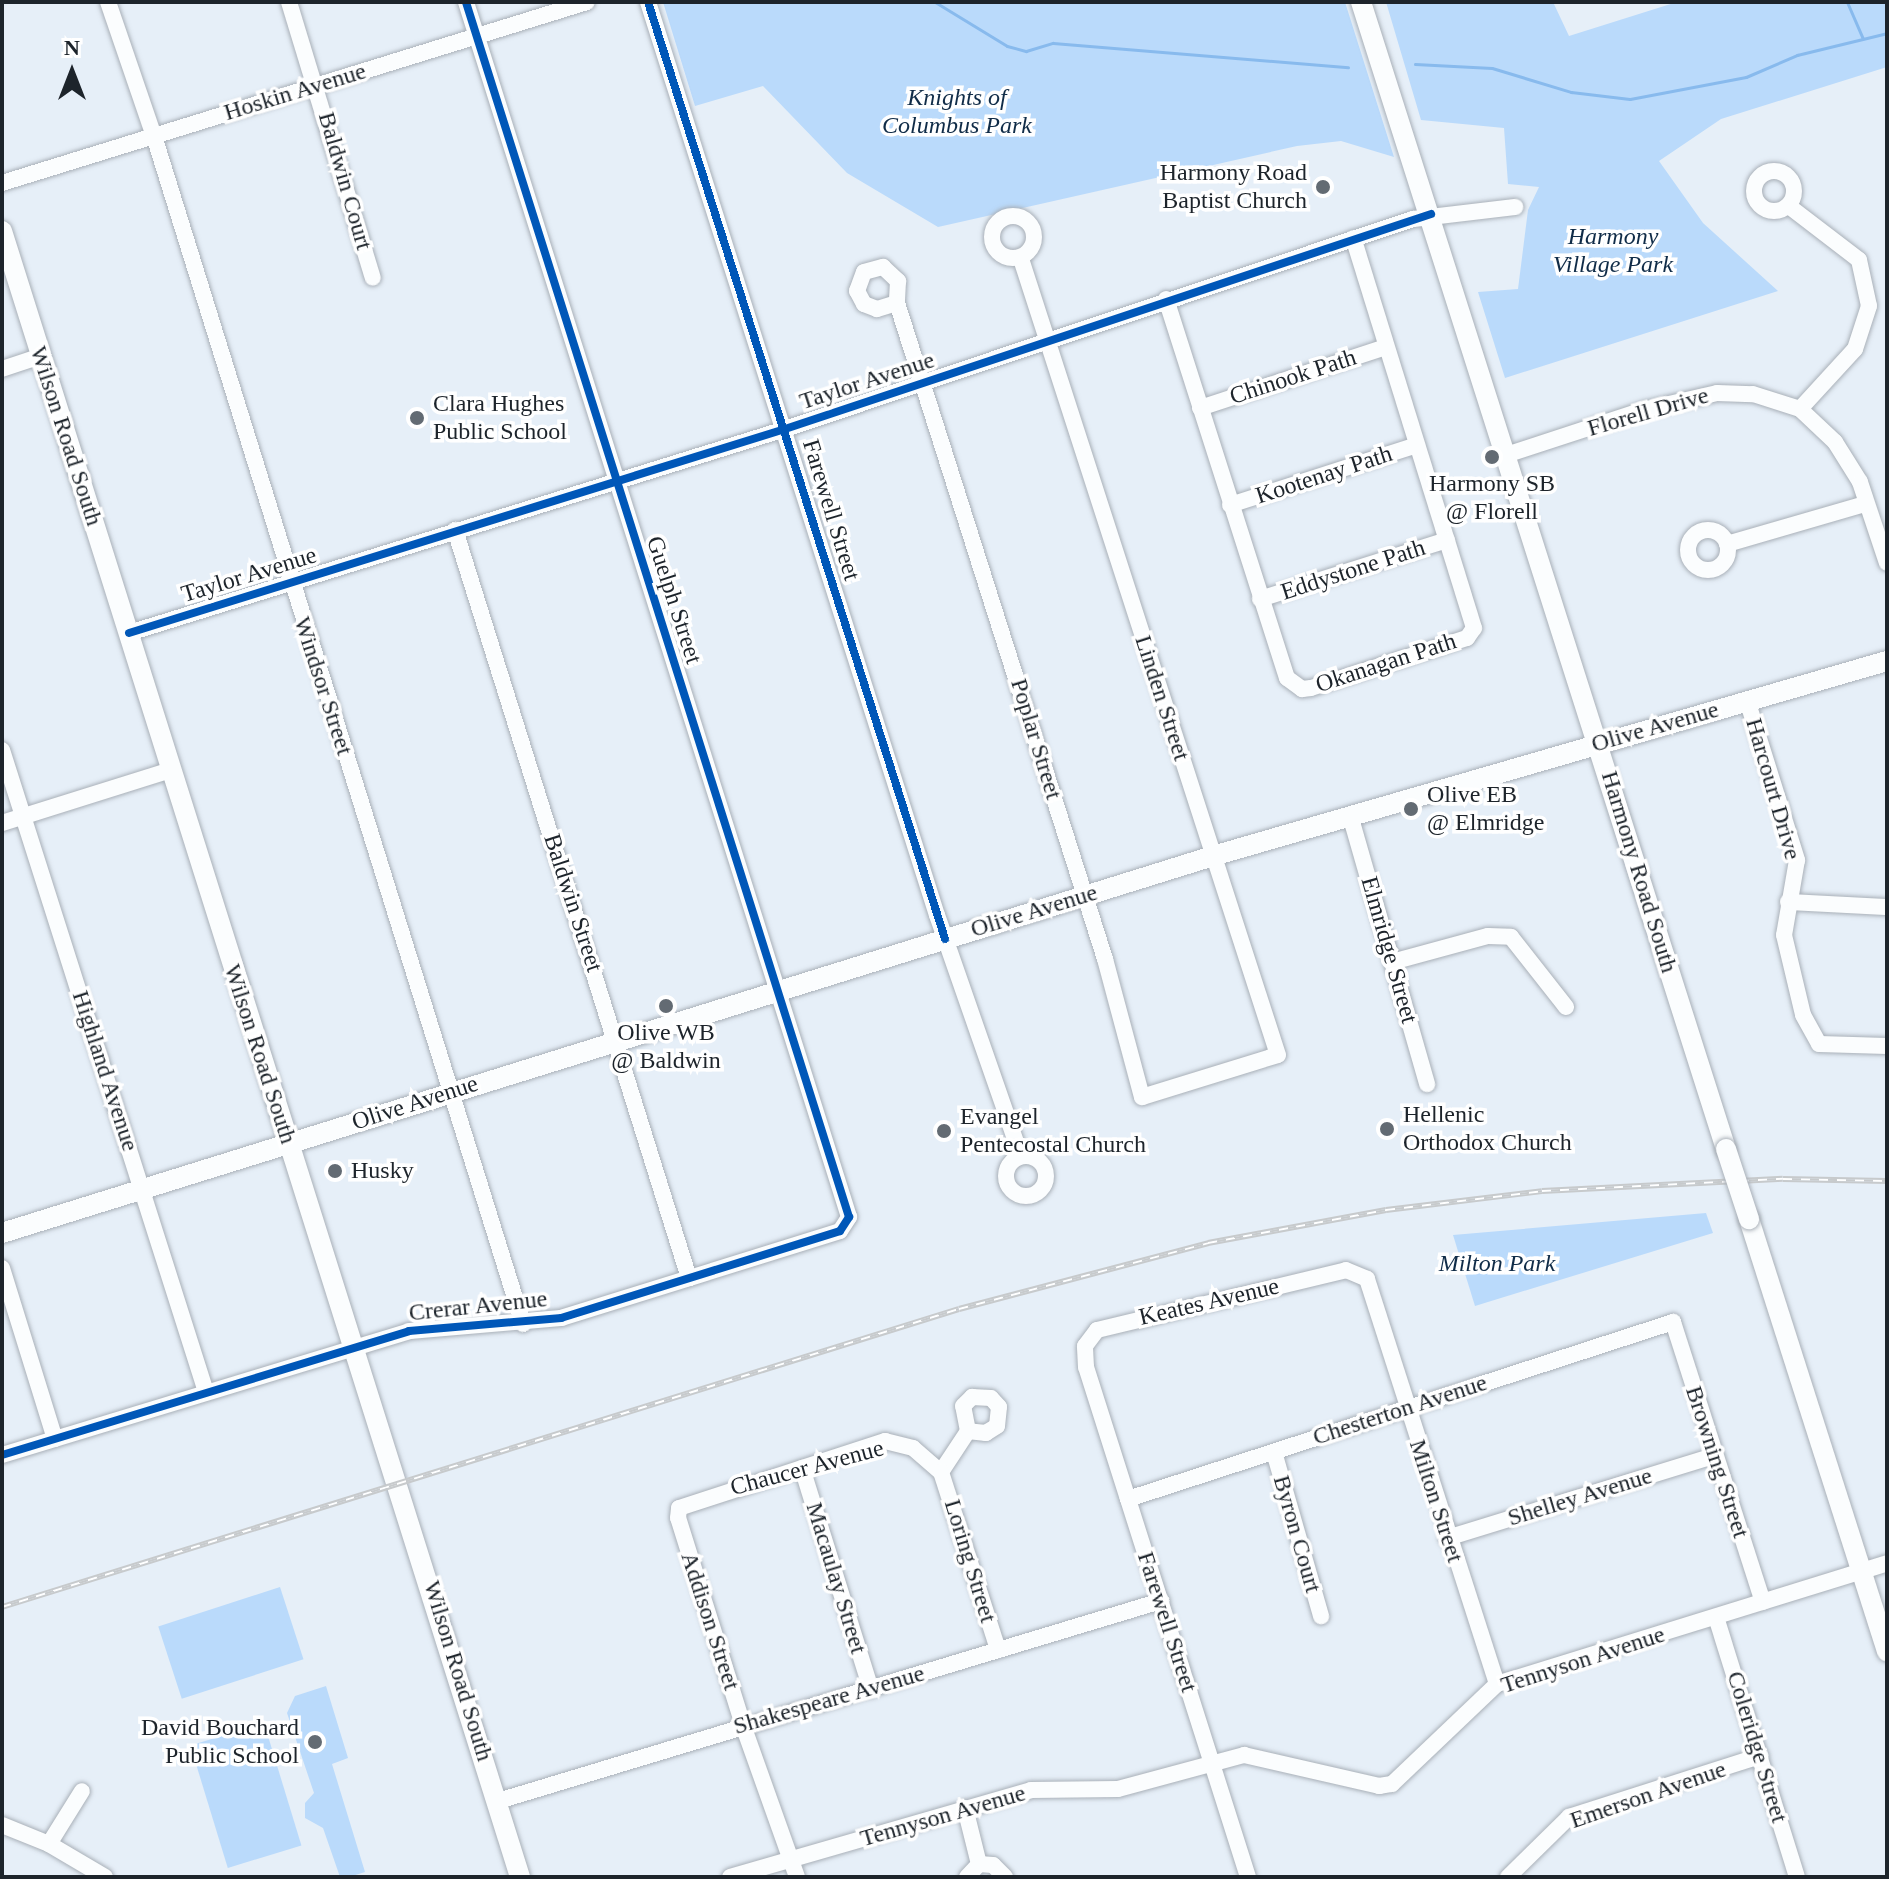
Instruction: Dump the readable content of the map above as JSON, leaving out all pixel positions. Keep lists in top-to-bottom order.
{
  "streets": {
    "main road": ["Wilson Road South", "Olive Avenue", "Harmony Road South"],
    "street": [
      "Hoskin Avenue",
      "Baldwin Court",
      "Chinook Path",
      "Taylor Avenue",
      "Florell Drive",
      "Kootenay Path",
      "Farewell Street",
      "Eddystone Path",
      "Guelph Street",
      "Okanagan Path",
      "Windsor Street",
      "Linden Street",
      "Poplar Street",
      "Harcourt Drive",
      "Baldwin Street",
      "Elmridge Street",
      "Highland Avenue",
      "Keates Avenue",
      "Crerar Avenue",
      "Chesterton Avenue",
      "Browning Street",
      "Chaucer Avenue",
      "Shelley Avenue",
      "Milton Street",
      "Byron Court",
      "Loring Street",
      "Macaulay Street",
      "Addison Street",
      "Tennyson Avenue",
      "Shakespeare Avenue",
      "Coleridge Street",
      "Emerson Avenue"
    ]
  },
  "crossings": [
    ["Hoskin Avenue", "Baldwin Court"],
    ["Hoskin Avenue", "Guelph Street"],
    ["Hoskin Avenue", "Windsor Street"],
    ["Chinook Path", "Okanagan Path"],
    ["Taylor Avenue", "Wilson Road South"],
    ["Taylor Avenue", "Farewell Street"],
    ["Taylor Avenue", "Guelph Street"],
    ["Taylor Avenue", "Okanagan Path"],
    ["Taylor Avenue", "Windsor Street"],
    ["Taylor Avenue", "Linden Street"],
    ["Taylor Avenue", "Poplar Street"],
    ["Taylor Avenue", "Harmony Road South"],
    ["Taylor Avenue", "Baldwin Street"],
    ["Florell Drive", "Harmony Road South"],
    ["Wilson Road South", "Olive Avenue"],
    ["Wilson Road South", "Crerar Avenue"],
    ["Wilson Road South", "Shakespeare Avenue"],
    ["Kootenay Path", "Okanagan Path"],
    ["Farewell Street", "Olive Avenue"],
    ["Farewell Street", "Keates Avenue"],
    ["Farewell Street", "Chesterton Avenue"],
    ["Farewell Street", "Tennyson Avenue"],
    ["Farewell Street", "Shakespeare Avenue"],
    ["Eddystone Path", "Okanagan Path"],
    ["Guelph Street", "Olive Avenue"],
    ["Guelph Street", "Crerar Avenue"],
    ["Windsor Street", "Olive Avenue"],
    ["Windsor Street", "Crerar Avenue"],
    ["Linden Street", "Olive Avenue"],
    ["Linden Street", "Poplar Street"],
    ["Olive Avenue", "Poplar Street"],
    ["Olive Avenue", "Harcourt Drive"],
    ["Olive Avenue", "Harmony Road South"],
    ["Olive Avenue", "Baldwin Street"],
    ["Olive Avenue", "Elmridge Street"],
    ["Olive Avenue", "Highland Avenue"],
    ["Harmony Road South", "Tennyson Avenue"],
    ["Baldwin Street", "Crerar Avenue"],
    ["Highland Avenue", "Crerar Avenue"],
    ["Keates Avenue", "Milton Street"],
    ["Chesterton Avenue", "Browning Street"],
    ["Chesterton Avenue", "Milton Street"],
    ["Chesterton Avenue", "Byron Court"],
    ["Browning Street", "Shelley Avenue"],
    ["Browning Street", "Tennyson Avenue"],
    ["Chaucer Avenue", "Loring Street"],
    ["Chaucer Avenue", "Macaulay Street"],
    ["Chaucer Avenue", "Addison Street"],
    ["Shelley Avenue", "Milton Street"],
    ["Milton Street", "Tennyson Avenue"],
    ["Loring Street", "Shakespeare Avenue"],
    ["Macaulay Street", "Shakespeare Avenue"],
    ["Addison Street", "Tennyson Avenue"],
    ["Addison Street", "Shakespeare Avenue"],
    ["Tennyson Avenue", "Coleridge Street"],
    ["Coleridge Street", "Emerson Avenue"]
  ],
  "parks": ["Knights of Columbus Park", "Harmony Village Park", "Milton Park"],
  "places": [
    "Harmony Road Baptist Church",
    "Clara Hughes Public School",
    "Harmony SB @ Florell",
    "Olive EB @ Elmridge",
    "Olive WB @ Baldwin",
    "Hellenic Orthodox Church",
    "Evangel Pentecostal Church",
    "Husky",
    "David Bouchard Public School"
  ],
  "north": "top"
}
